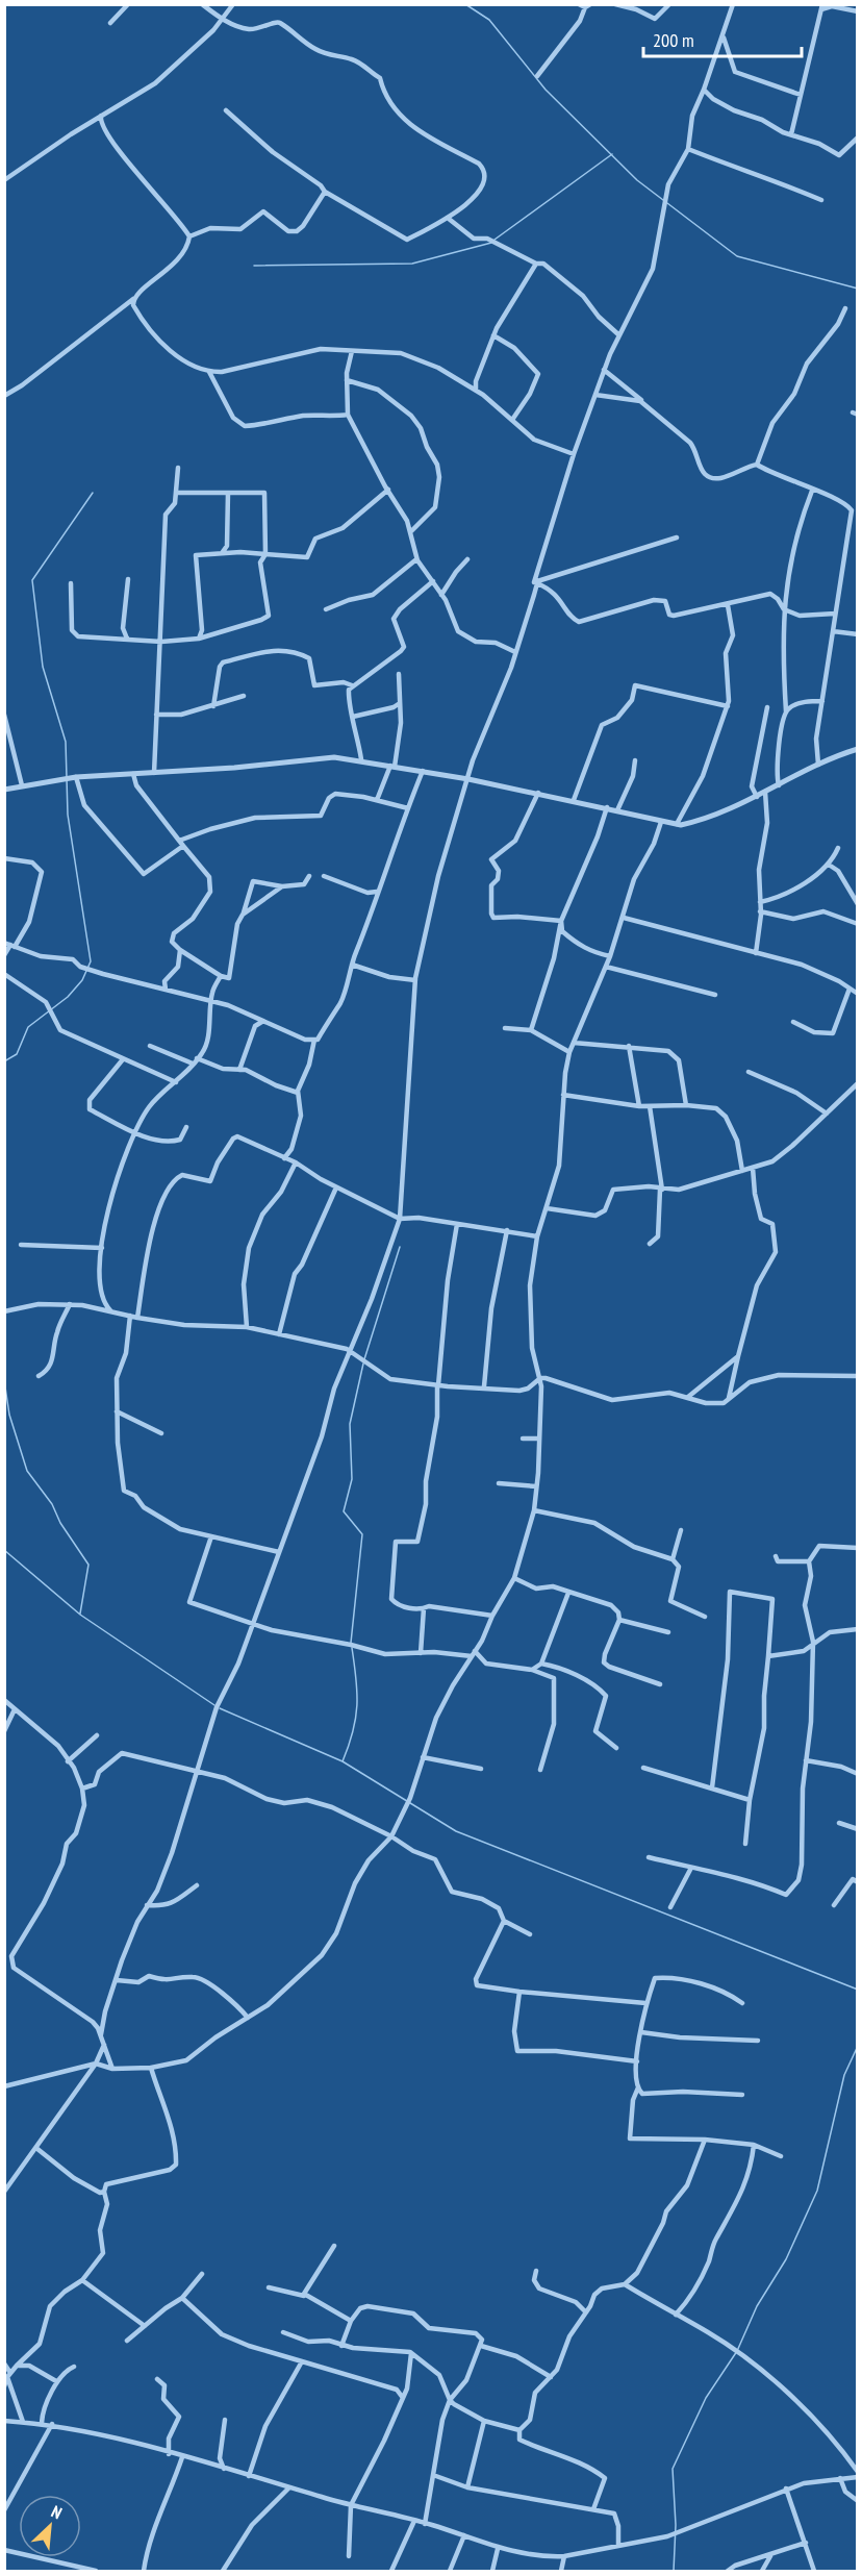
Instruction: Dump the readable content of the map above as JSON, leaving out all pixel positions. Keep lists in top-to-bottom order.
{
  "scale_bar": "200 m",
  "north": "top right"
}
